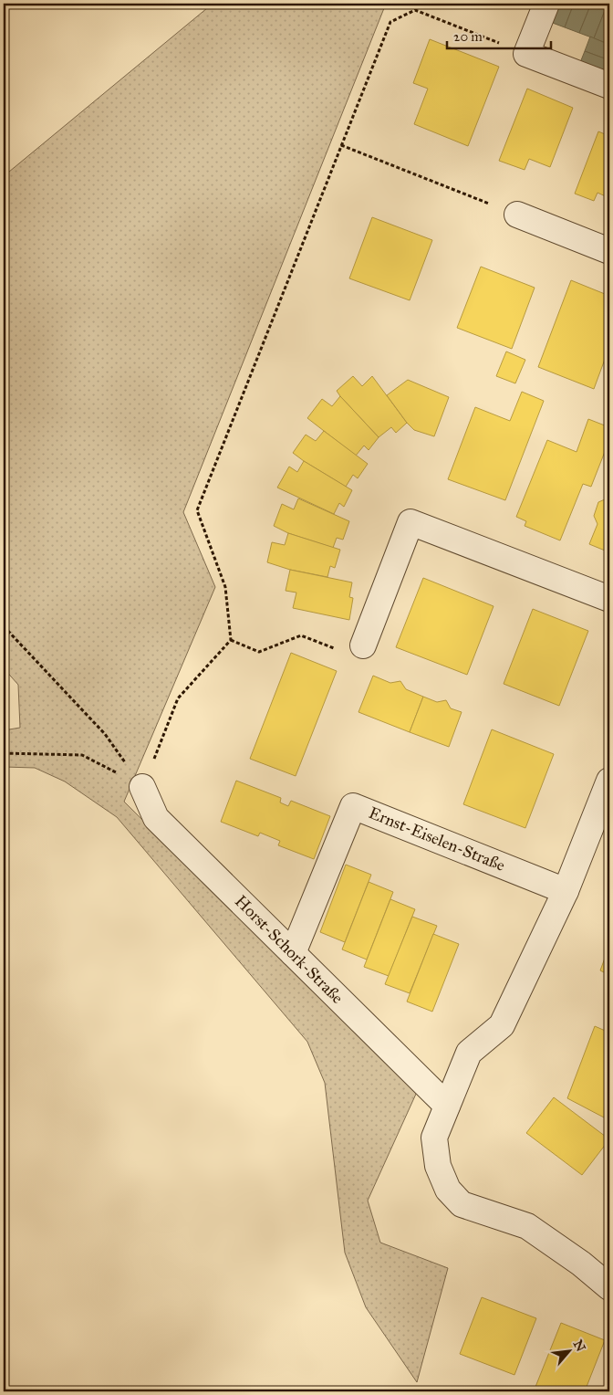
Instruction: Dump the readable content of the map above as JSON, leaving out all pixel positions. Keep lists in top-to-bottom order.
{
  "streets": {
    "street": ["Ernst-Eiselen-Straße", "Horst-Schork-Straße"]
  },
  "crossings": [
    ["Ernst-Eiselen-Straße", "Horst-Schork-Straße"]
  ],
  "scale_bar": "20 m",
  "north": "top right"
}
